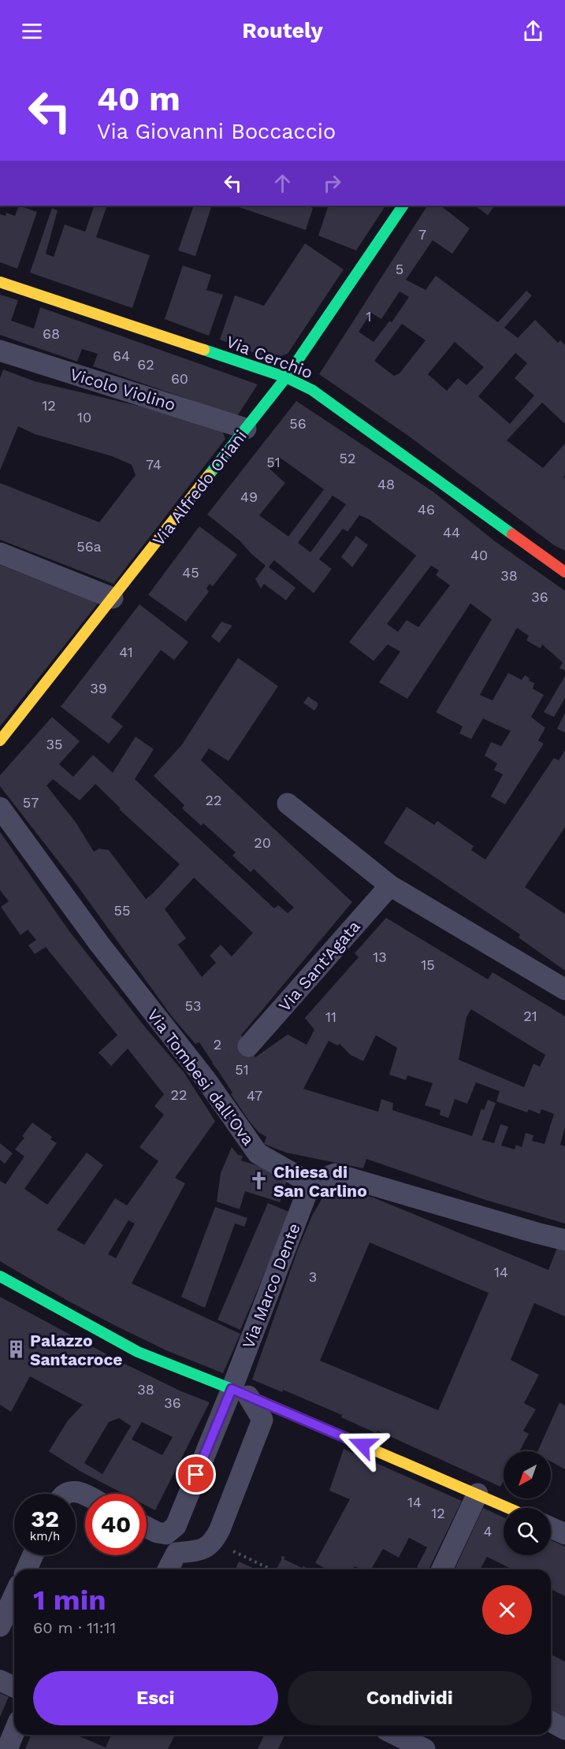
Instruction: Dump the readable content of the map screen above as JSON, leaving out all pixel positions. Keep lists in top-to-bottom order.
{
  "streets": {
    "street": [
      "Via Cerchio",
      "Vicolo Violino",
      "Via Alfredo Oriani",
      "Via Sant'Agata",
      "Via Tombesi dall'Ova",
      "Via Marco Dente"
    ]
  },
  "crossings": [
    ["Via Cerchio", "Via Alfredo Oriani"],
    ["Vicolo Violino", "Via Alfredo Oriani"],
    ["Via Tombesi dall'Ova", "Via Marco Dente"]
  ],
  "places": {
    "church": ["Chiesa di San Carlino"],
    "building": ["Palazzo Santacroce"]
  },
  "house_numbers": [
    "7",
    "5",
    "1",
    "68",
    "64",
    "62",
    "60",
    "12",
    "10",
    "56",
    "52",
    "51",
    "74",
    "48",
    "49",
    "46",
    "44",
    "56a",
    "40",
    "45",
    "38",
    "36",
    "41",
    "39",
    "35",
    "22",
    "57",
    "20",
    "55",
    "13",
    "15",
    "53",
    "21",
    "11",
    "2",
    "51",
    "22",
    "47",
    "14",
    "3",
    "38",
    "36",
    "14",
    "12",
    "4"
  ],
  "north": "bottom left",
  "page": {
    "header": "Routely",
    "turn": ["40 m", "Via Giovanni Boccaccio"],
    "speed": "32 km/h",
    "limit": "40",
    "heading": ["1 min", "60 m · 11:11"],
    "buttons": ["Esci", "Condividi"]
  }
}
